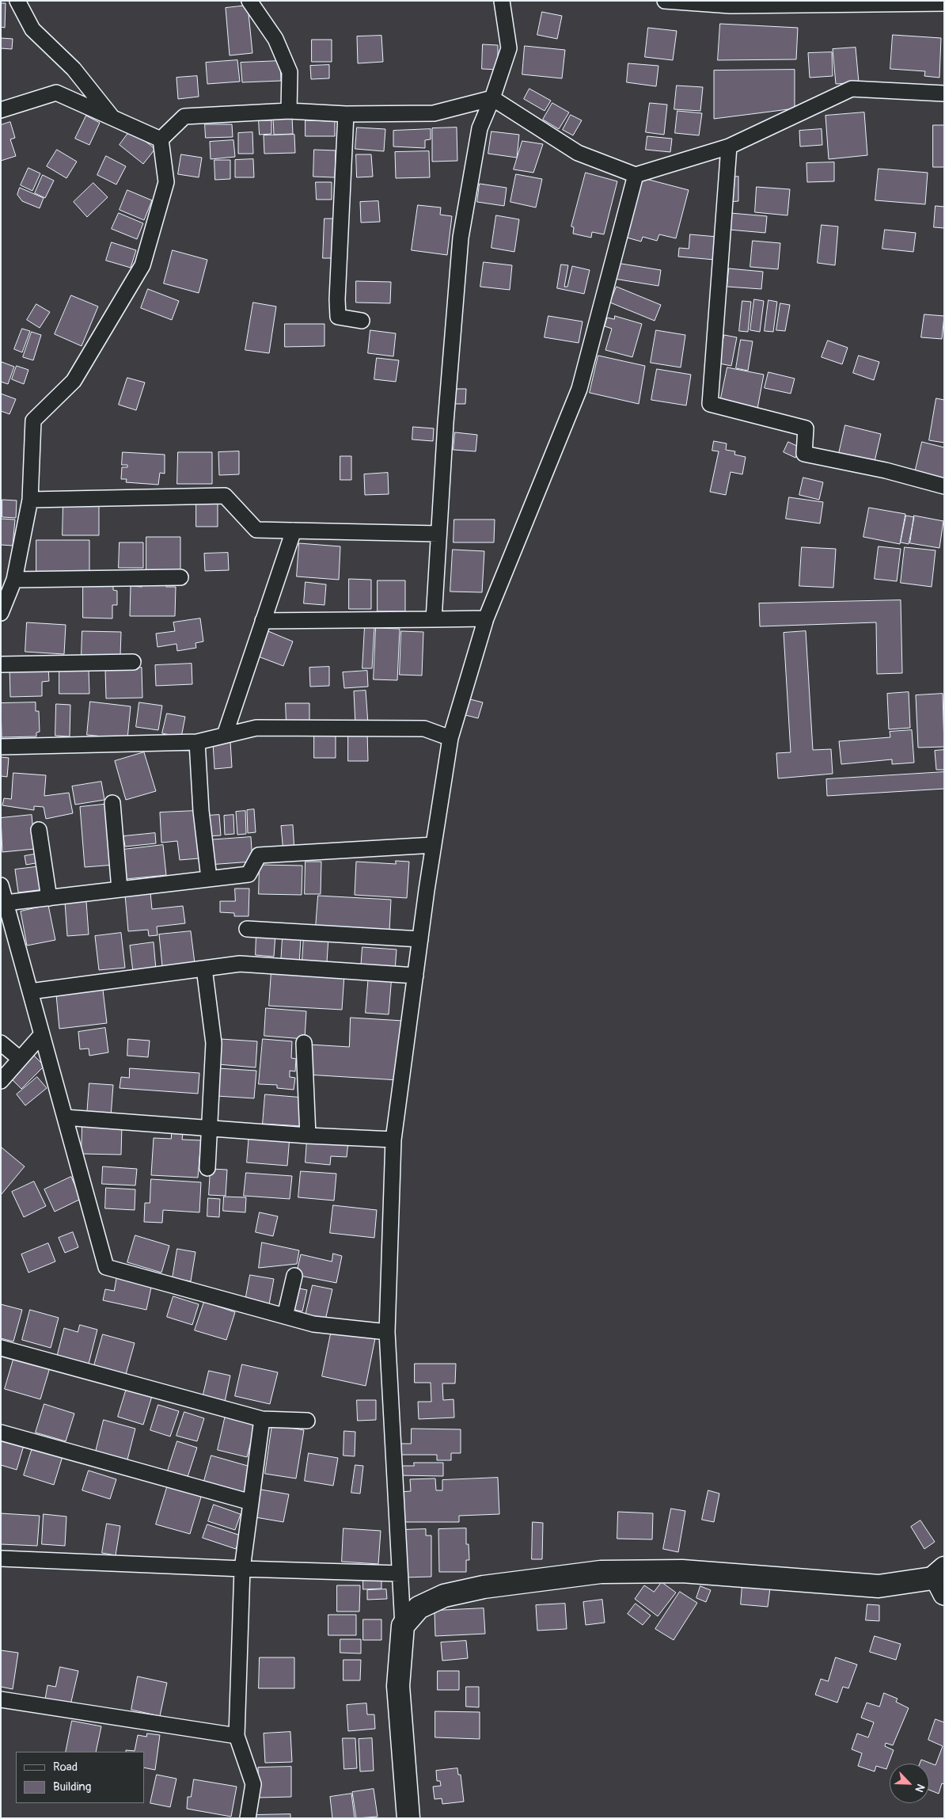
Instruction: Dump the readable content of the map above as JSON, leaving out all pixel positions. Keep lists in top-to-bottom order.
{
  "legend": ["Road", "Building"],
  "north": "bottom right"
}
